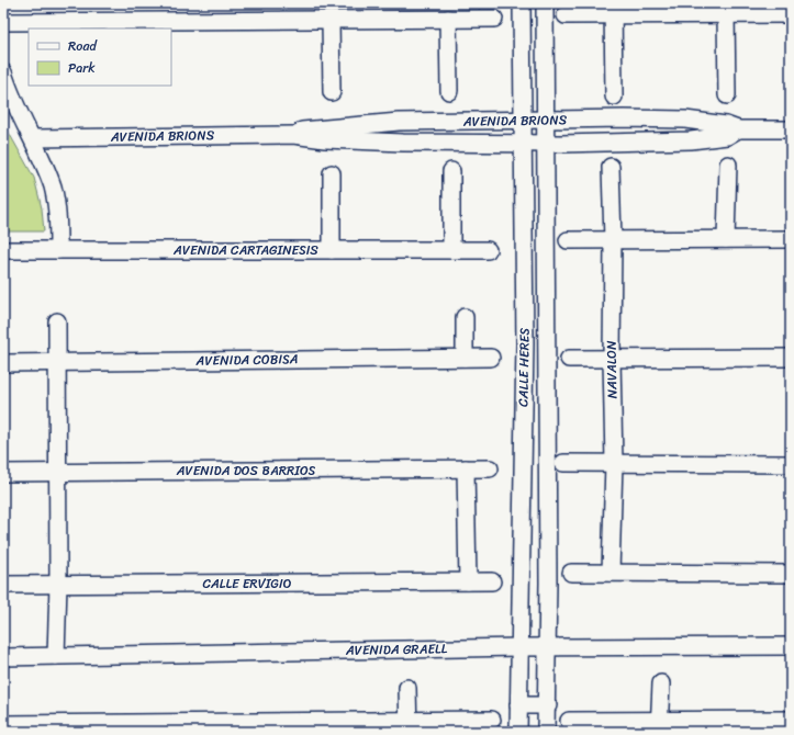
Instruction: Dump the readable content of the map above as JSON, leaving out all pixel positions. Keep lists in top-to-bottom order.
{
  "streets": {
    "street": [
      "AVENIDA BRIONS",
      "AVENIDA CARTAGINESIS",
      "AVENIDA COBISA",
      "CALLE HERES",
      "NAVALON",
      "AVENIDA DOS BARRIOS",
      "CALLE ERVIGIO",
      "AVENIDA GRAELL"
    ]
  },
  "crossings": [
    ["AVENIDA BRIONS", "CALLE HERES"],
    ["CALLE HERES", "AVENIDA GRAELL"]
  ],
  "legend": ["Road", "Park"]
}
